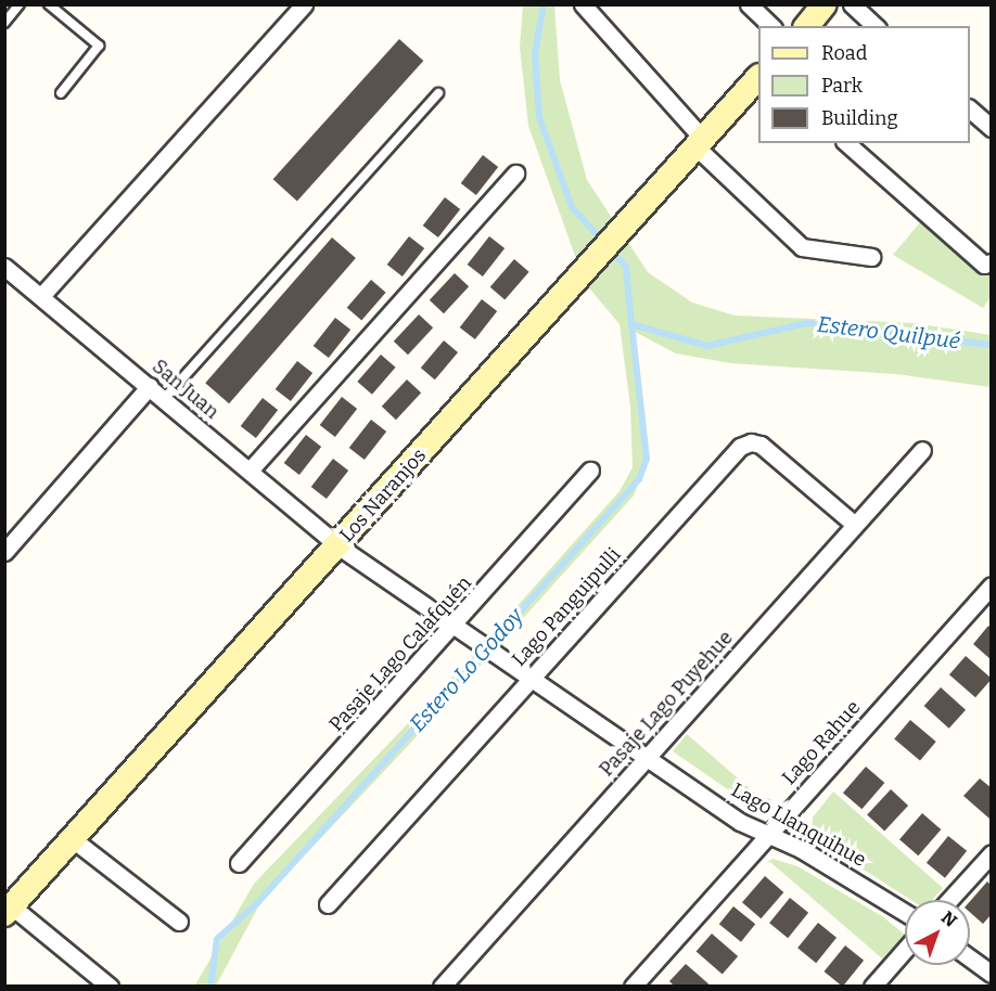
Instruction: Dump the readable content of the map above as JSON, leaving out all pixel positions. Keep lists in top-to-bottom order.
{
  "streets": {
    "street": [
      "San Juan",
      "Los Naranjos",
      "Lago Panguipulli",
      "Pasaje Lago Calafquén",
      "Pasaje Lago Puyehue",
      "Lago Rahue",
      "Lago Llanquihue"
    ]
  },
  "crossings": [
    ["San Juan", "Los Naranjos"],
    ["San Juan", "Lago Llanquihue"],
    ["Los Naranjos", "Lago Llanquihue"],
    ["Lago Panguipulli", "Pasaje Lago Puyehue"],
    ["Lago Panguipulli", "Lago Llanquihue"],
    ["Pasaje Lago Calafquén", "Lago Llanquihue"],
    ["Pasaje Lago Puyehue", "Lago Llanquihue"],
    ["Lago Rahue", "Lago Llanquihue"]
  ],
  "water": ["Estero Quilpué", "Estero Lo Godoy"],
  "legend": ["Road", "Park", "Building"],
  "north": "top right"
}
